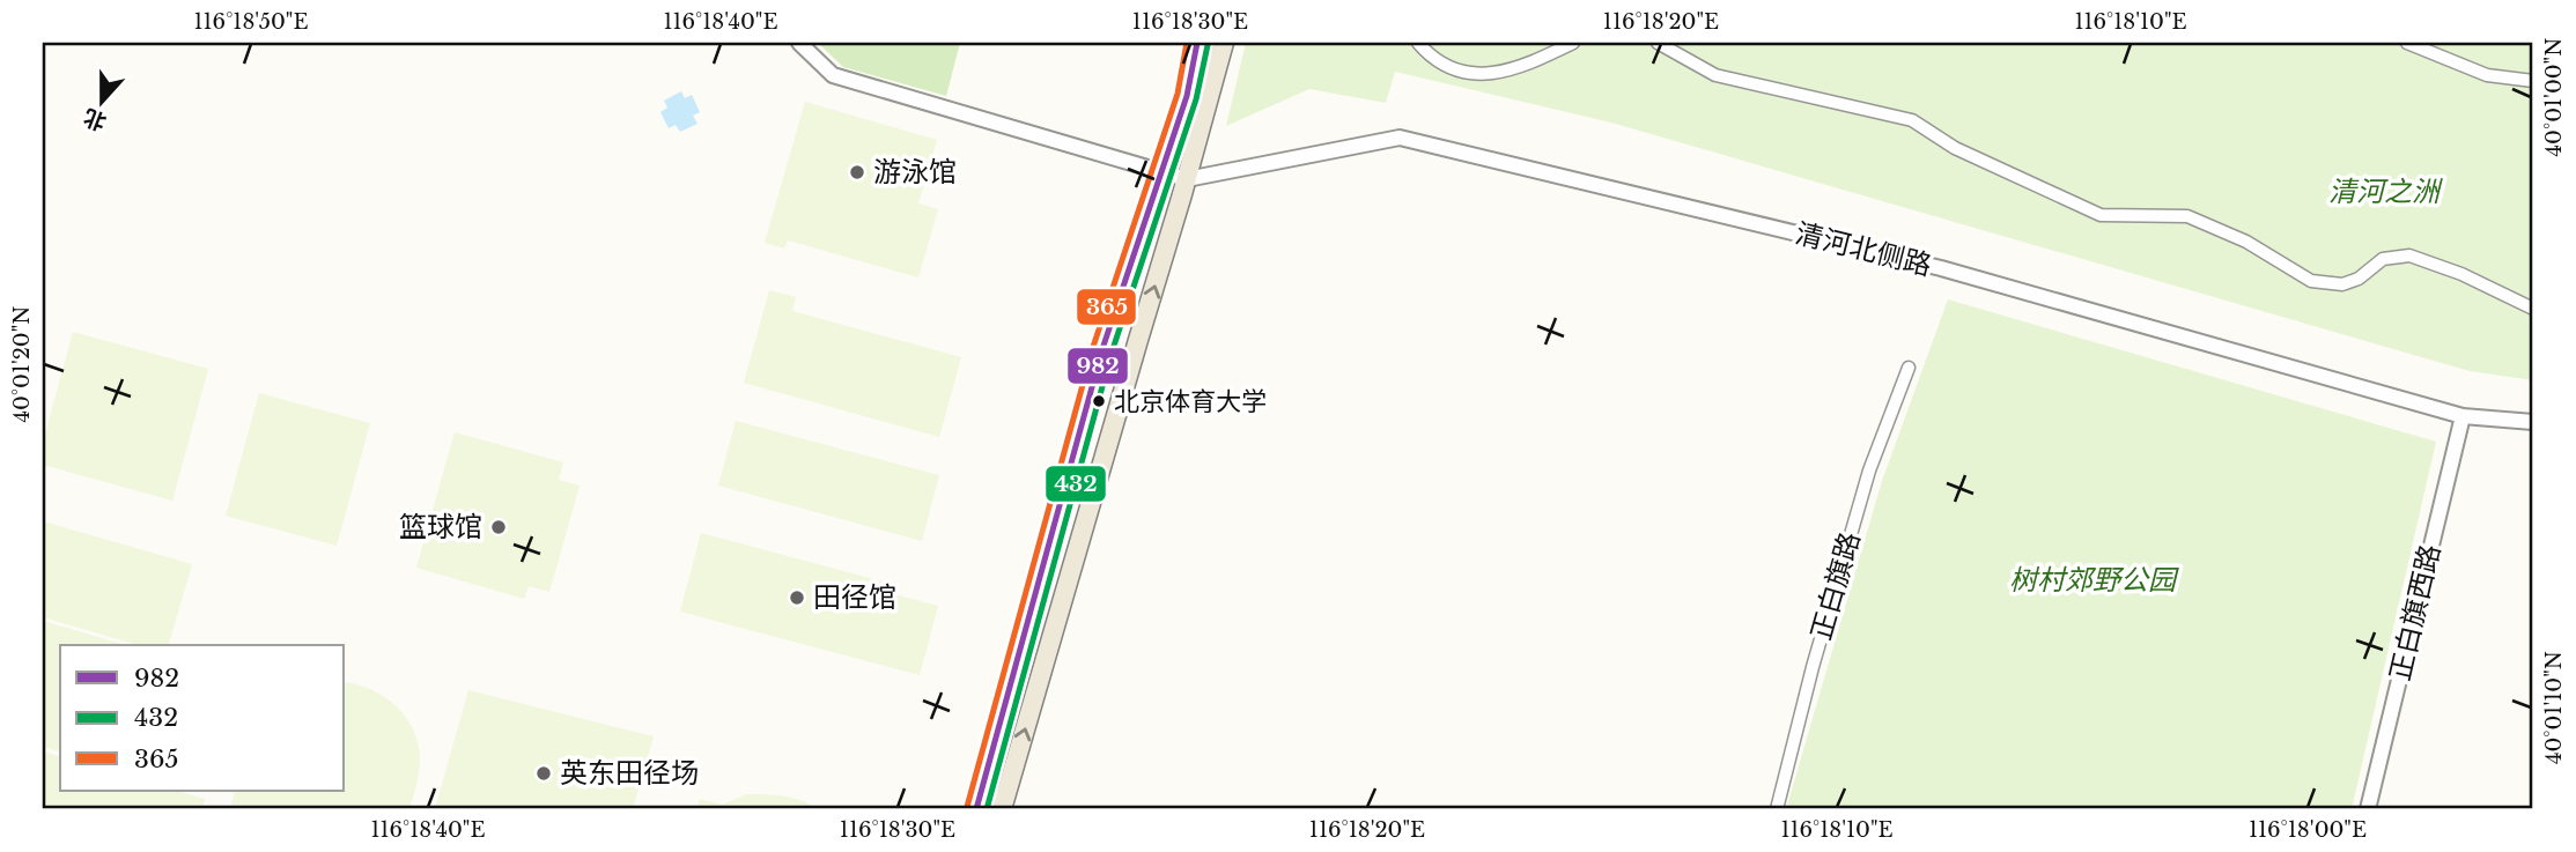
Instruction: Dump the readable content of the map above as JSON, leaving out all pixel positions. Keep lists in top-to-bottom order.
{
  "streets": {
    "street": ["清河北侧路", "正白旗路", "正白旗西路"]
  },
  "crossings": [
    ["清河北侧路", "正白旗西路"]
  ],
  "parks": ["清河之洲", "树村郊野公园"],
  "places": [
    "游泳馆",
    "北京体育大学",
    "篮球馆",
    "田径馆",
    "英东田径场"
  ],
  "lines": ["transit line 982", "transit line 365", "transit line 432"],
  "legend": ["982", "432", "365"],
  "north": "bottom",
  "coordinates": [
    "116°18'50\"E",
    "116°18'40\"E",
    "116°18'30\"E",
    "116°18'20\"E",
    "116°18'10\"E",
    "40°01'00\"N",
    "40°01'20\"N",
    "40°01'10\"N",
    "116°18'00\"E"
  ]
}
